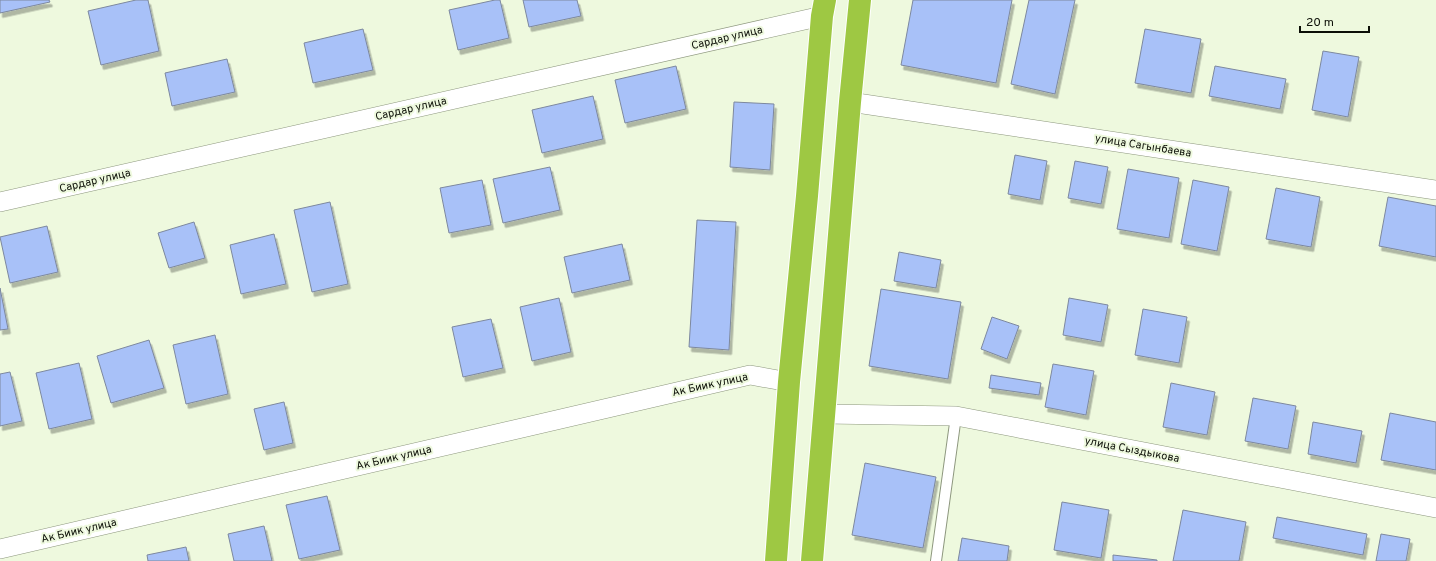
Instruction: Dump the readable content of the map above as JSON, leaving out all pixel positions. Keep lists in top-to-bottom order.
{
  "streets": {
    "street": [
      "Сардар улица",
      "улица Сагынбаева",
      "Ак Биик улица",
      "улица Сыздыкова"
    ]
  },
  "scale_bar": "20 m"
}
